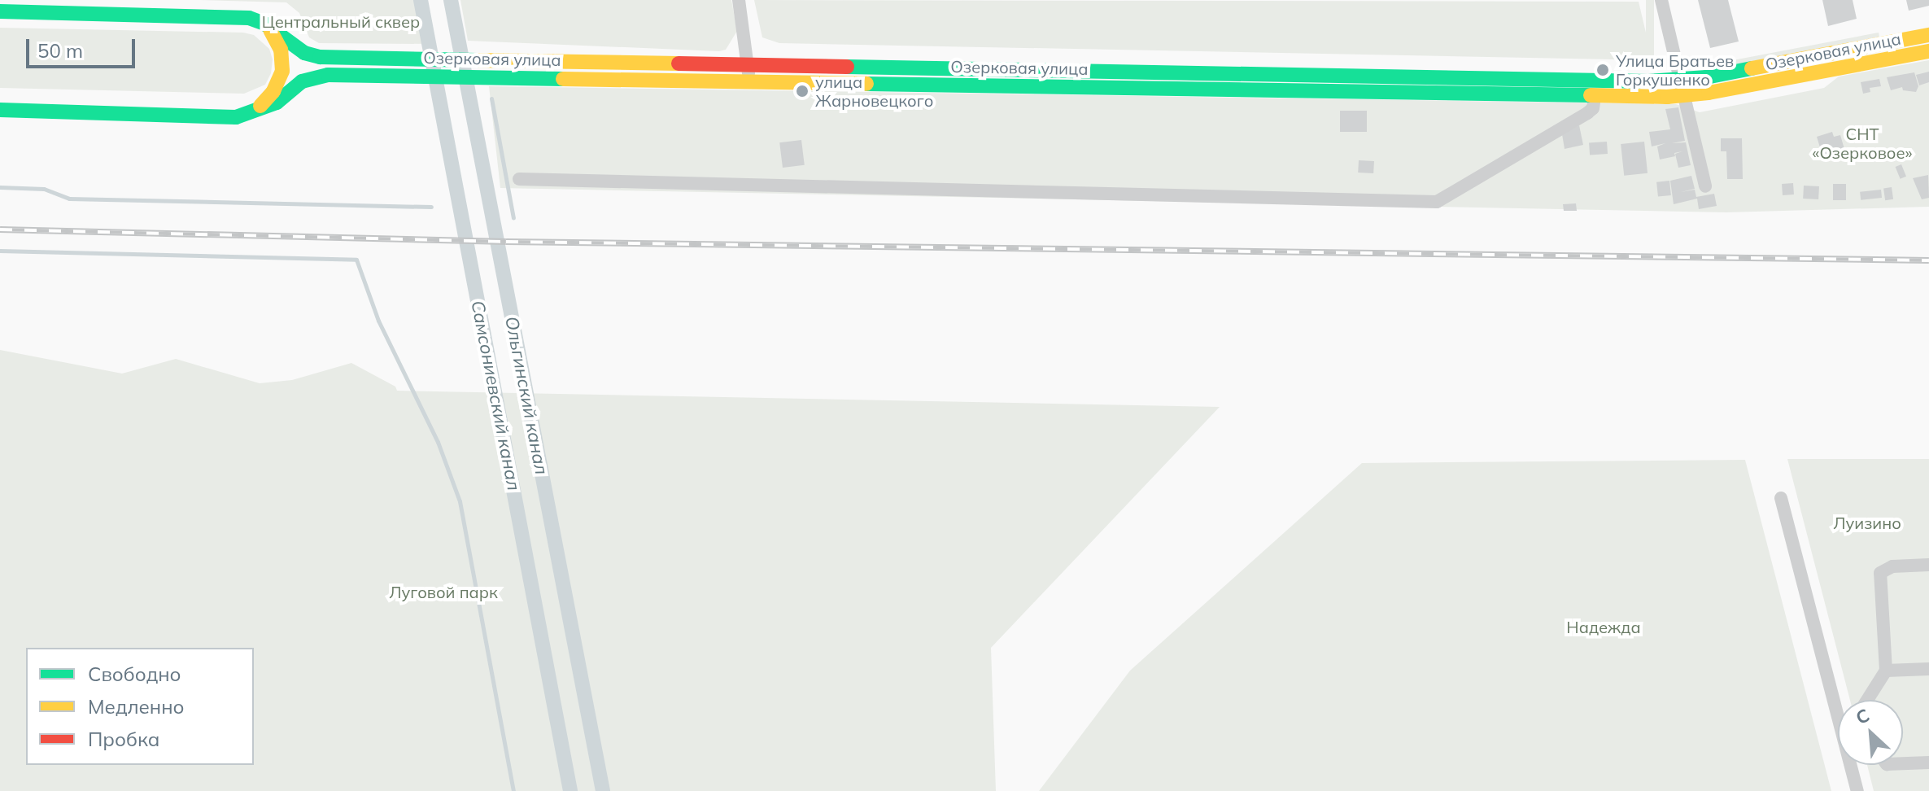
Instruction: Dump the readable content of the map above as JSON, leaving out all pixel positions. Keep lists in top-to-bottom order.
{
  "streets": {
    "street": ["Озерковая улица"]
  },
  "water": ["Самсониевский канал", "Ольгинский канал"],
  "parks": [
    "Центральный сквер",
    "СНТ «Озерковое»",
    "Луизино",
    "Луговой парк",
    "Надежда"
  ],
  "places": ["Улица Братьев Горкушенко", "улица Жарновецкого"],
  "legend": ["Свободно", "Медленно", "Пробка"],
  "scale_bar": "50 m",
  "north": "top left"
}
